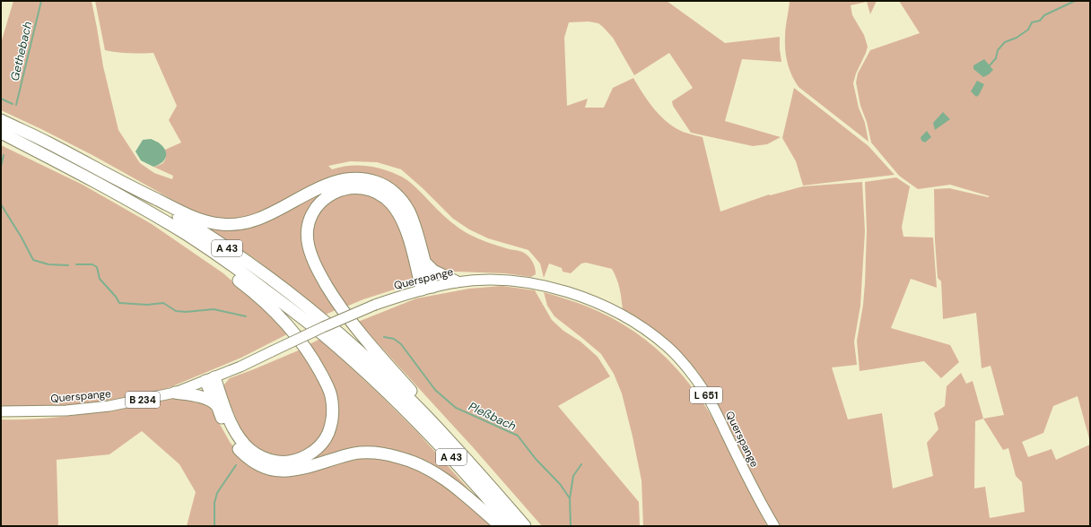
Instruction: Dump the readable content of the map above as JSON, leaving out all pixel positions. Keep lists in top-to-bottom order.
{
  "streets": {
    "highway": ["A 43"],
    "main road": ["Querspange", "L 651", "B 234"]
  },
  "water": ["Gethebach", "Pleßbach"]
}
